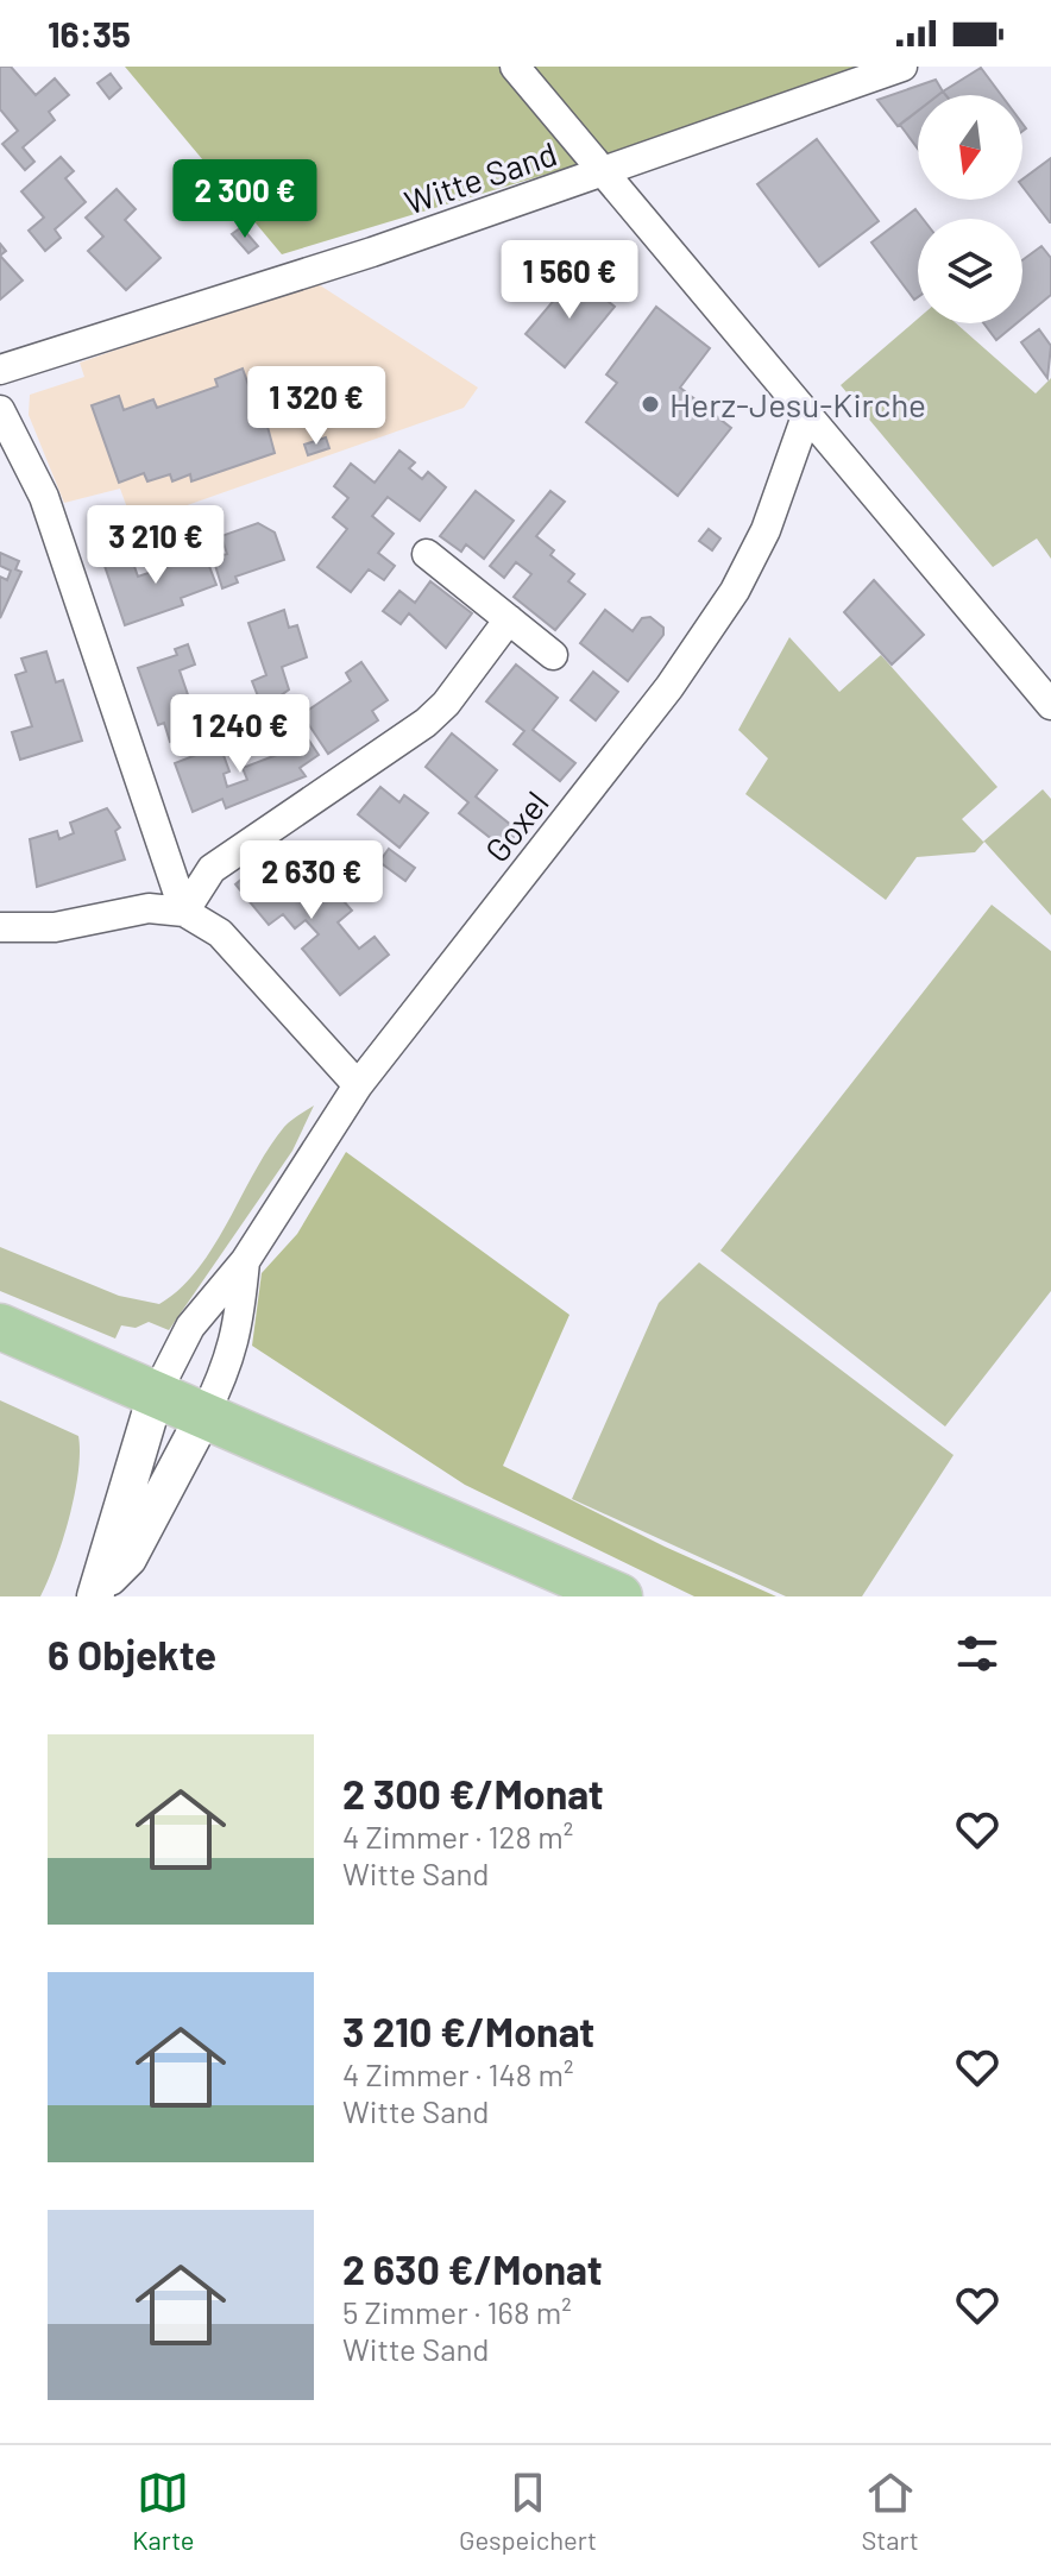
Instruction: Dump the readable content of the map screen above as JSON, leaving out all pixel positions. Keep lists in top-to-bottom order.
{
  "streets": {
    "street": ["Witte Sand", "Goxel"]
  },
  "places": ["Herz-Jesu-Kirche"],
  "north": "bottom",
  "page": {
    "status": "16:35",
    "price": [
      "2 300 €",
      "1 560 €",
      "1 320 €",
      "3 210 €",
      "1 240 €",
      "2 630 €"
    ],
    "heading": "6 Objekte",
    "list": [
      {
        "name": "2 300 €/Monat",
        "note": "4 Zimmer · 128 m² · Witte Sand"
      },
      {
        "name": "3 210 €/Monat",
        "note": "4 Zimmer · 148 m² · Witte Sand"
      },
      {
        "name": "2 630 €/Monat",
        "note": "5 Zimmer · 168 m² · Witte Sand"
      }
    ],
    "tabs": ["Karte", "Gespeichert", "Start"]
  }
}
